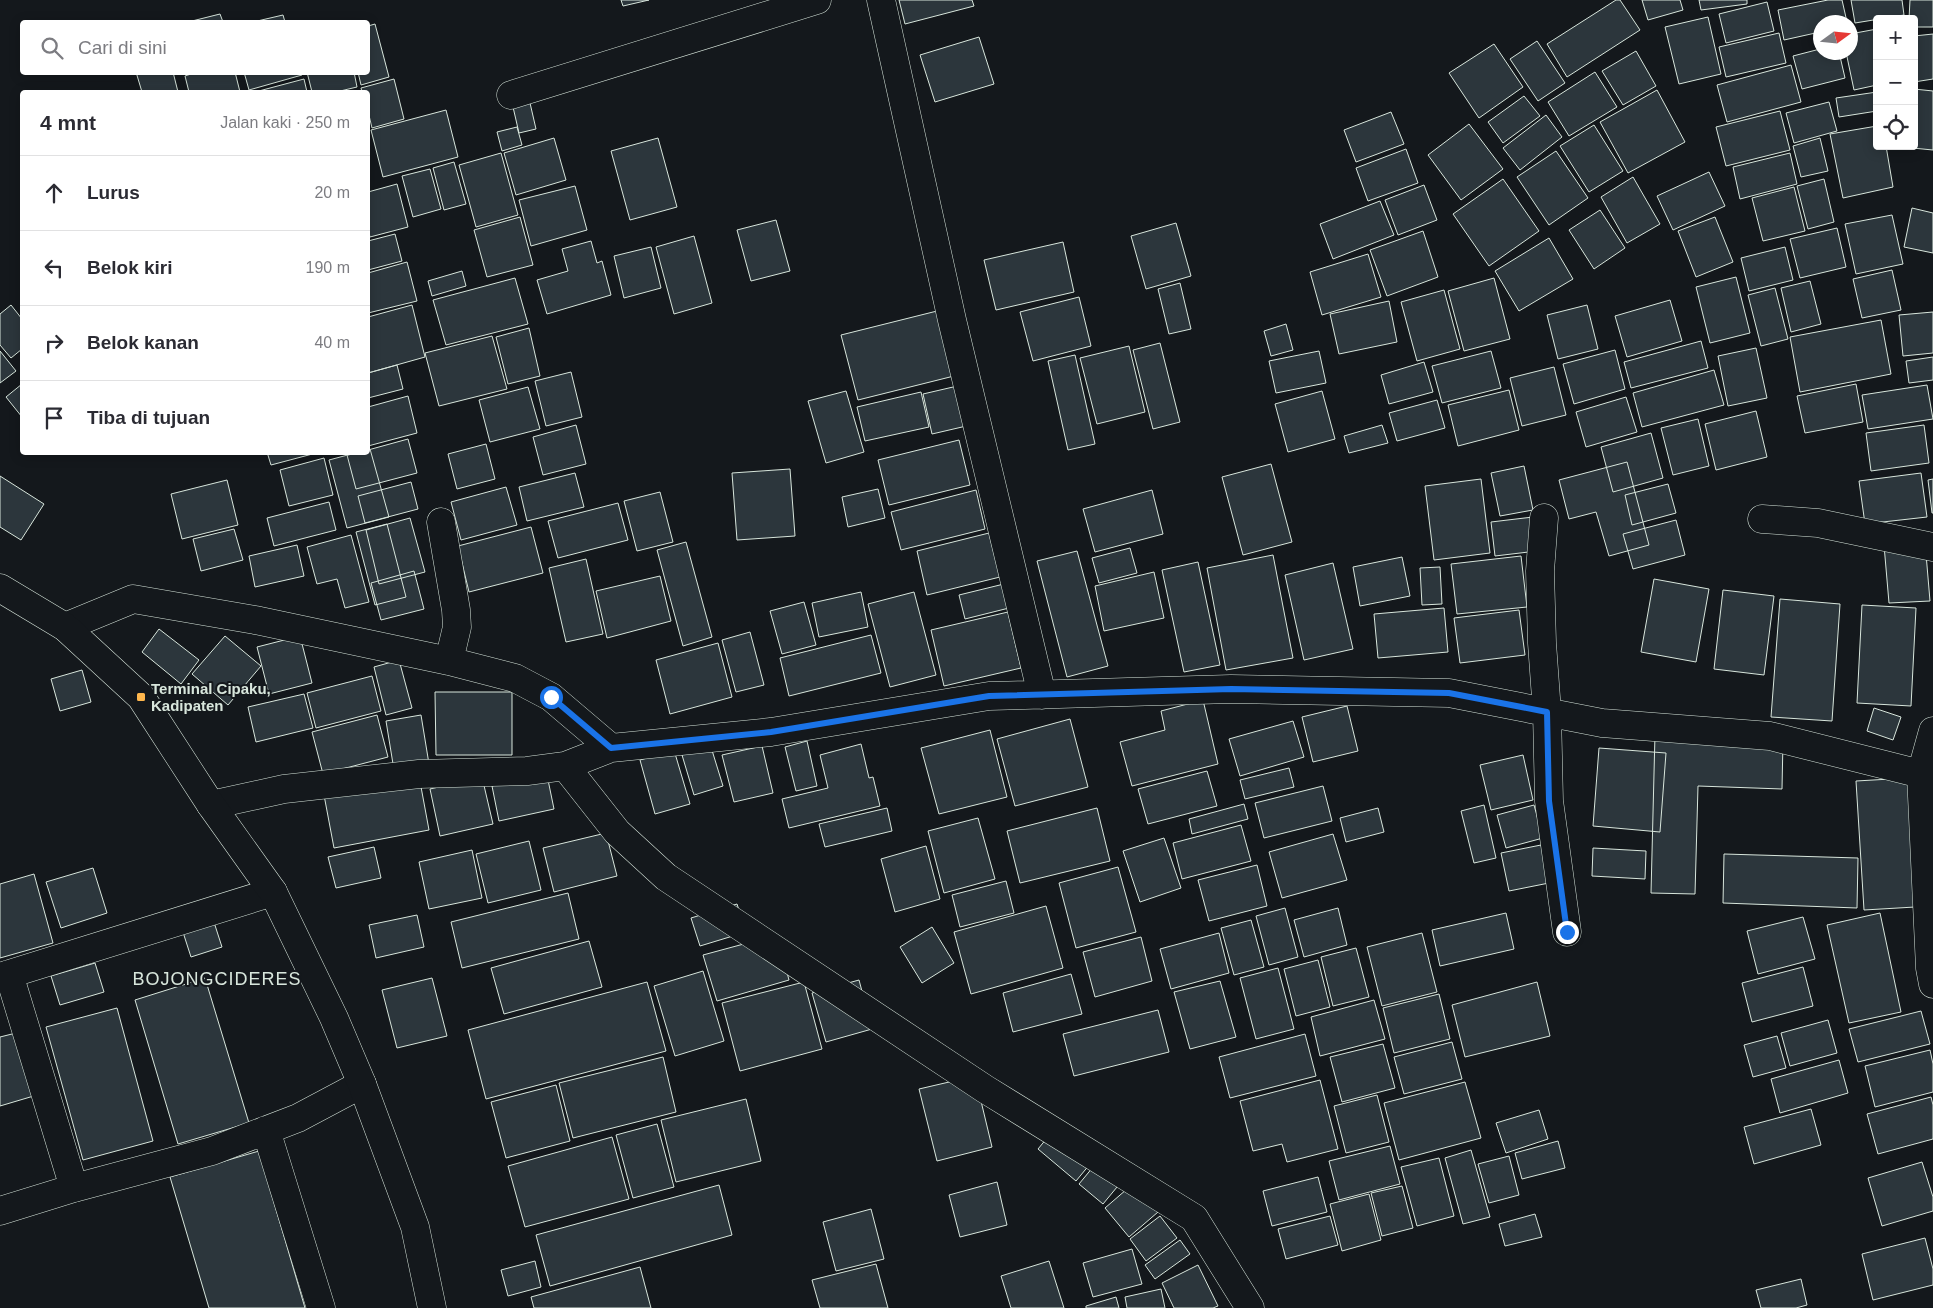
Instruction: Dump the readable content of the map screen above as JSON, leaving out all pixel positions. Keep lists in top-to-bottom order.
{
  "districts": ["BOJONGCIDERES"],
  "places": {
    "transit": ["Terminal Cipaku, Kadipaten"]
  },
  "north": "right",
  "page": {
    "map_buttons": ["+", "−"],
    "search": "Cari di sini",
    "heading": ["4 mnt", "Jalan kaki · 250 m"],
    "list": [
      ["Lurus", "20 m"],
      ["Belok kiri", "190 m"],
      ["Belok kanan", "40 m"],
      "Tiba di tujuan"
    ]
  }
}
